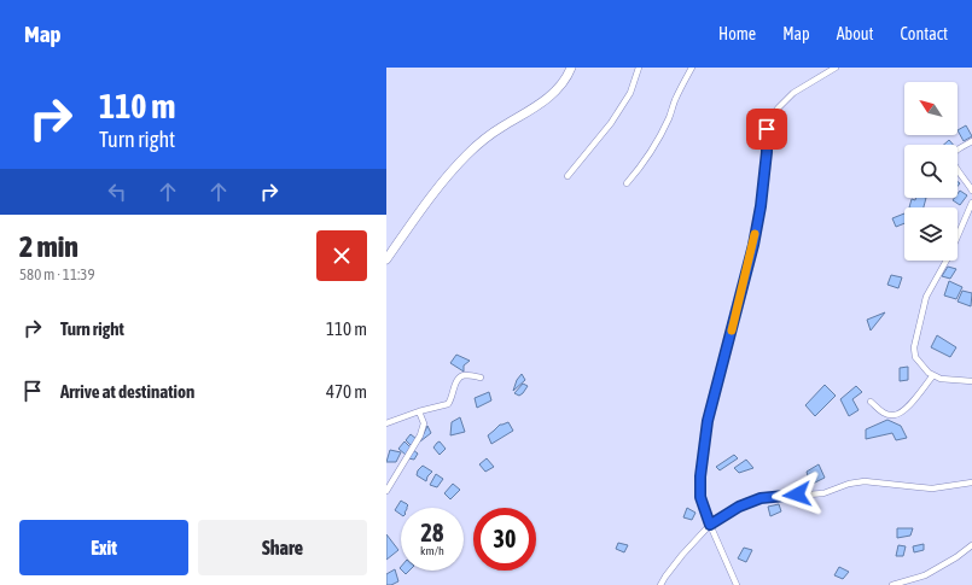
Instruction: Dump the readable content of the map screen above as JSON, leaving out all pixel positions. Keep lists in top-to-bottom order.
{
  "north": "top left",
  "page": {
    "header": "Map",
    "nav": [
      "Home",
      "Map",
      "About",
      "Contact"
    ],
    "turn": ["110 m", "Turn right"],
    "heading": ["2 min", "580 m · 11:39"],
    "list": [
      {
        "name": "Turn right",
        "value": "110 m"
      },
      {
        "name": "Arrive at destination",
        "value": "470 m"
      }
    ],
    "speed": "28 km/h",
    "limit": "30",
    "buttons": ["Exit", "Share"]
  }
}
